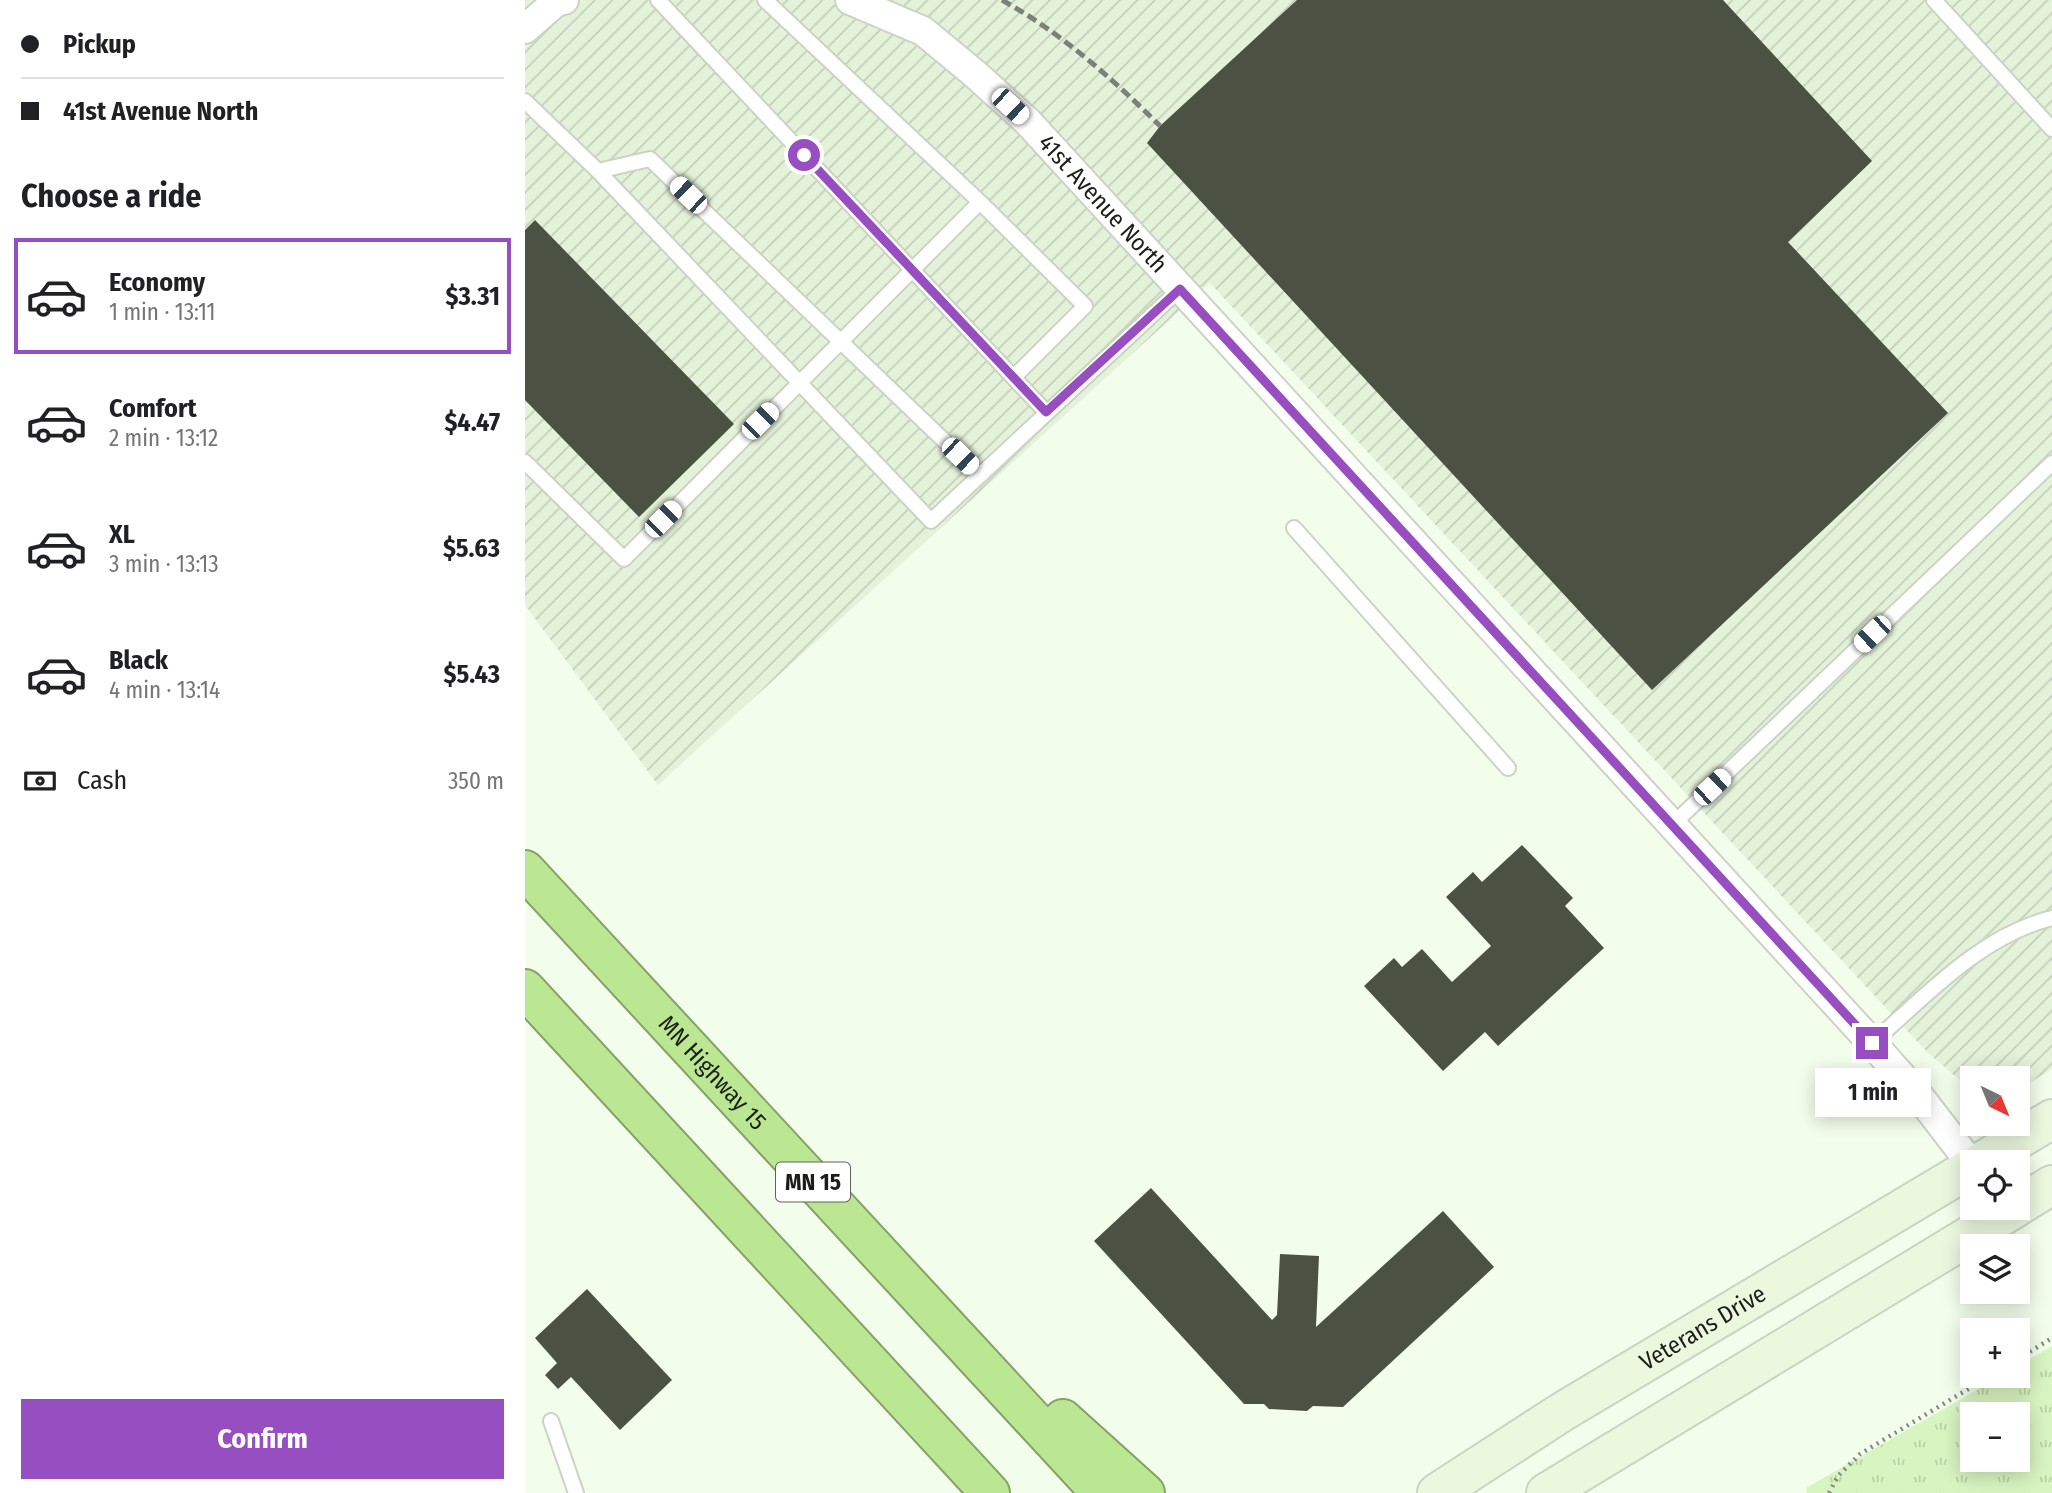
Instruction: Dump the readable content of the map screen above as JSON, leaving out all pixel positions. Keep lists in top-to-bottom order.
{
  "streets": {
    "highway": ["MN Highway 15", "MN 15"],
    "main road": ["Veterans Drive"],
    "street": ["41st Avenue North"]
  },
  "north": "bottom right",
  "page": {
    "banner": ["Pickup", "41st Avenue North"],
    "heading": "Choose a ride",
    "list": [
      {
        "name": "Economy",
        "note": "1 min · 13:11",
        "value": "$3.31"
      },
      {
        "name": "Comfort",
        "note": "2 min · 13:12",
        "value": "$4.47"
      },
      {
        "name": "XL",
        "note": "3 min · 13:13",
        "value": "$5.63"
      },
      {
        "name": "Black",
        "note": "4 min · 13:14",
        "value": "$5.43"
      }
    ],
    "pay": ["Cash", "350 m"],
    "map_buttons": ["+", "−"],
    "bubble": "1 min",
    "buttons": "Confirm"
  }
}
